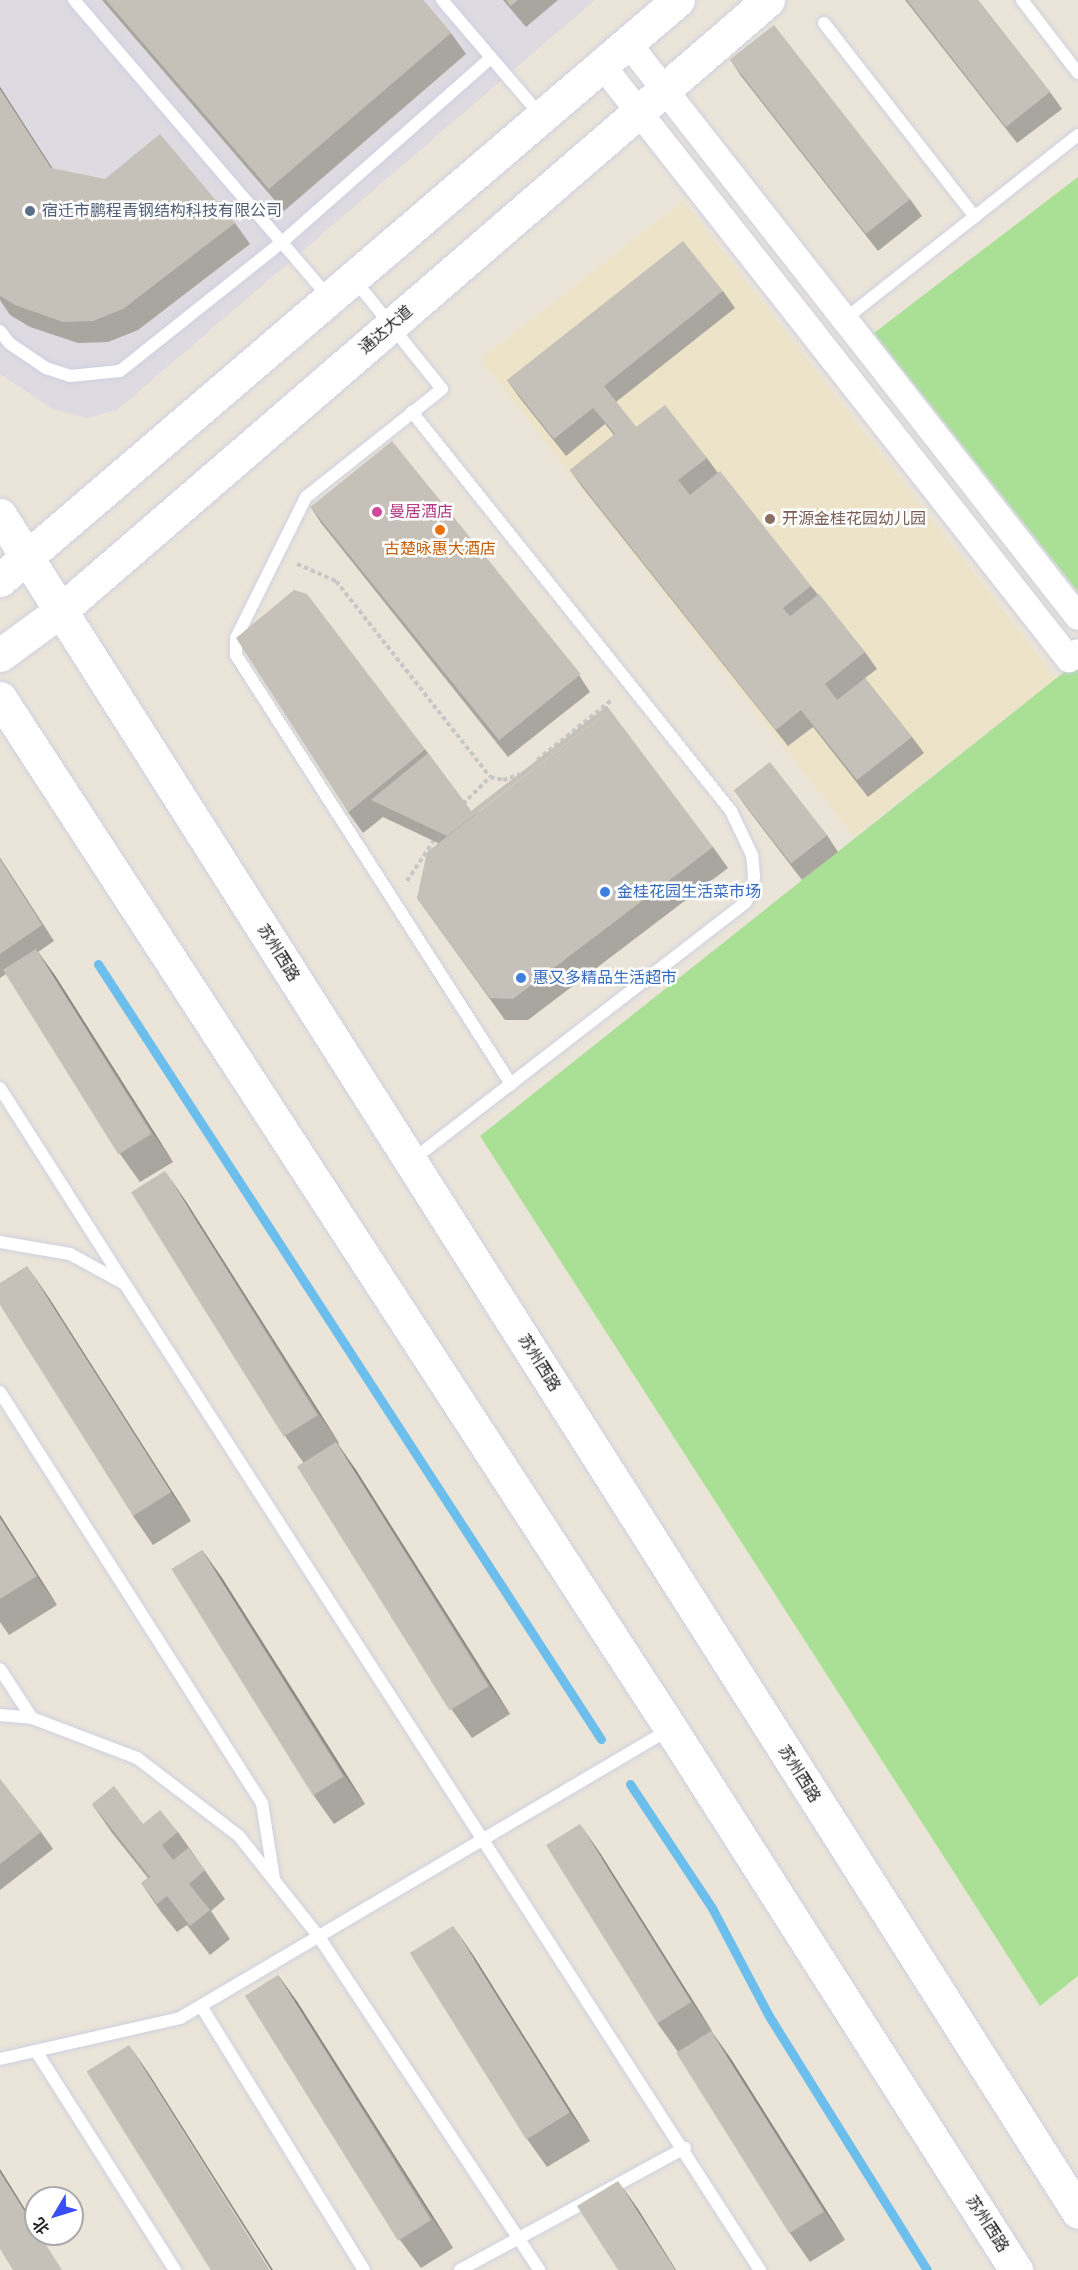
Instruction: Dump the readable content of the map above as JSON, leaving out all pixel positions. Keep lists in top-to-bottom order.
{
  "streets": {
    "main road": ["通达大道", "苏州西路"]
  },
  "crossings": [
    ["通达大道", "苏州西路"]
  ],
  "places": [
    "宿迁市鹏程青钢结构科技有限公司",
    "曼居酒店",
    "开源金桂花园幼儿园",
    "古楚咏惠大酒店",
    "金桂花园生活菜市场",
    "惠又多精品生活超市"
  ],
  "north": "bottom left"
}
